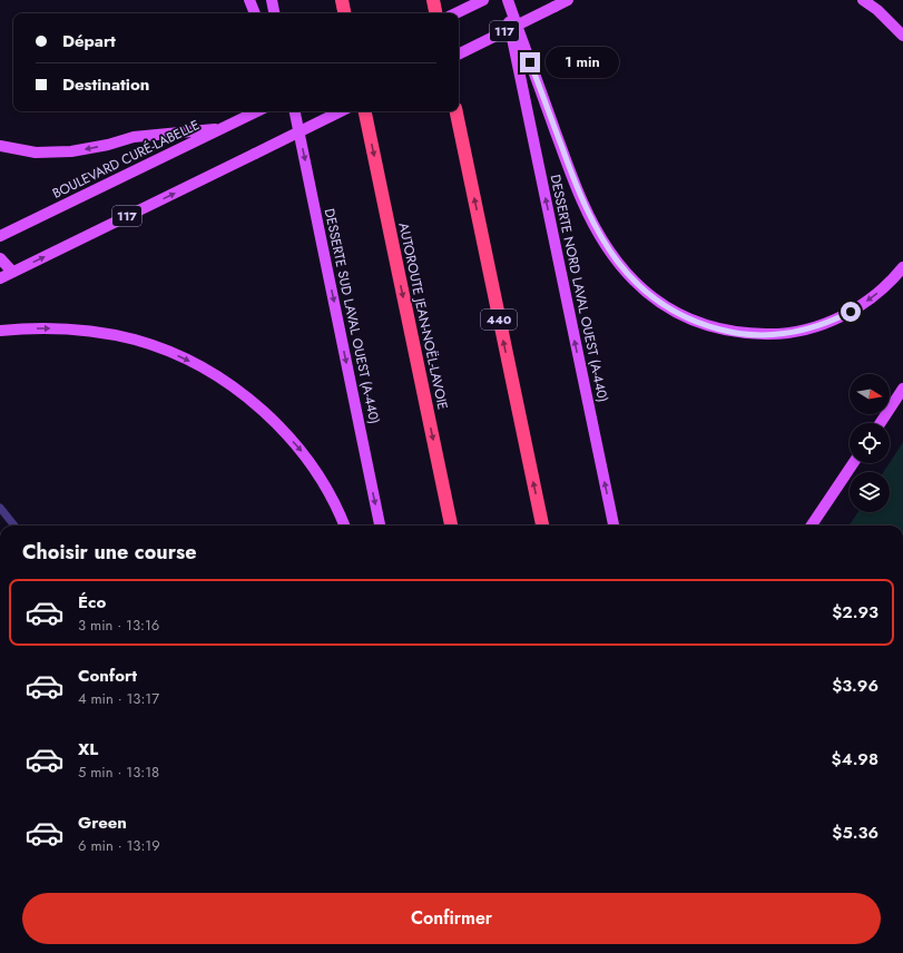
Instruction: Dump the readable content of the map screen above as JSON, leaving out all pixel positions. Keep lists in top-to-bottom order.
{
  "streets": {
    "highway": ["AUTOROUTE JEAN-NOËL-LAVOIE", "440"],
    "main road": [
      "117",
      "BOULEVARD CURÉ-LABELLE",
      "DESSERTE NORD LAVAL OUEST (A-440)",
      "DESSERTE SUD LAVAL OUEST (A-440)"
    ]
  },
  "one_way": ["DESSERTE NORD LAVAL OUEST (A-440)", "DESSERTE SUD LAVAL OUEST (A-440)"],
  "north": "right",
  "page": {
    "banner": ["Départ", "Destination"],
    "bubble": "1 min",
    "heading": "Choisir une course",
    "list": [
      {
        "name": "Éco",
        "note": "3 min · 13:16",
        "value": "$2.93"
      },
      {
        "name": "Confort",
        "note": "4 min · 13:17",
        "value": "$3.96"
      },
      {
        "name": "XL",
        "note": "5 min · 13:18",
        "value": "$4.98"
      },
      {
        "name": "Green",
        "note": "6 min · 13:19",
        "value": "$5.36"
      }
    ],
    "buttons": "Confirmer"
  }
}
